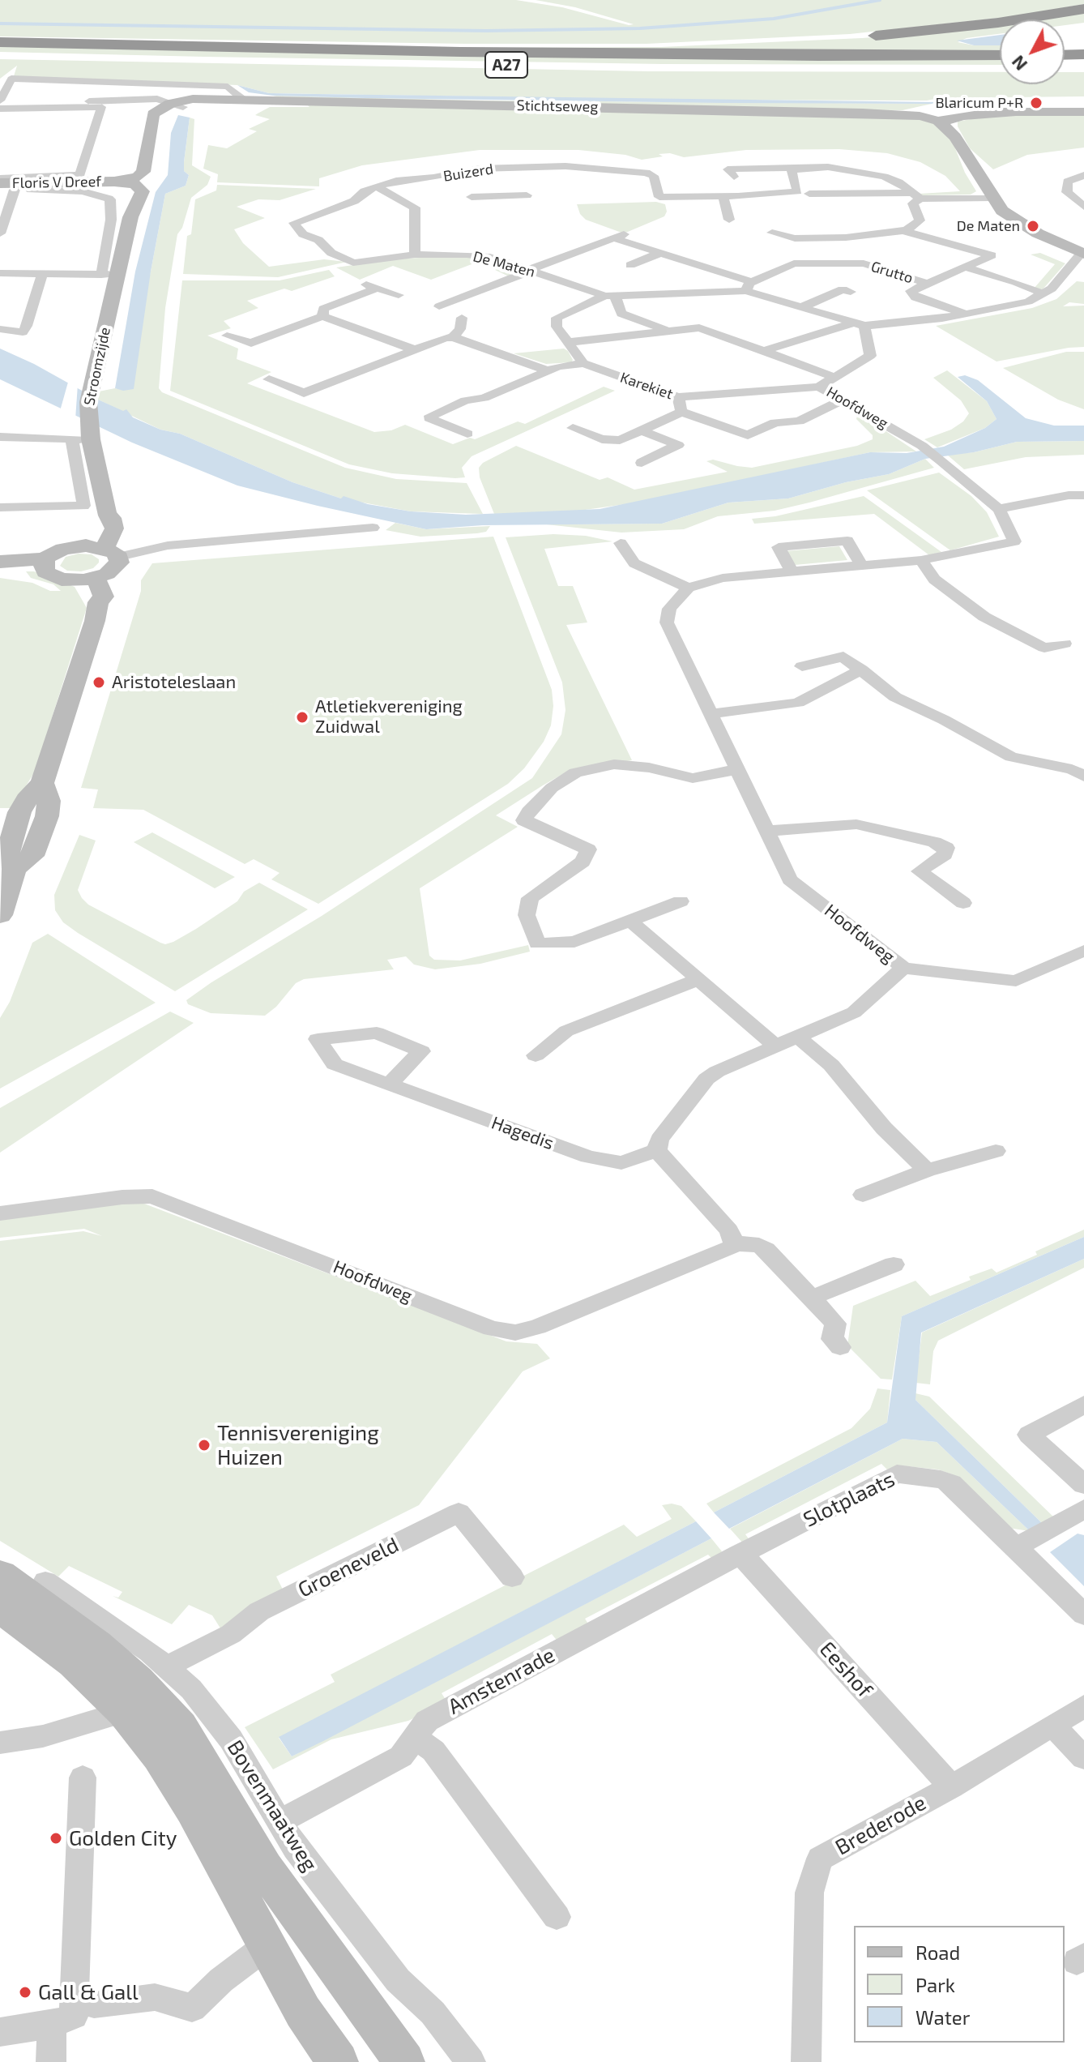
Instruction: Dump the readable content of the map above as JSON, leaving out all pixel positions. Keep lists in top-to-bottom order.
{
  "streets": {
    "highway": ["A27"],
    "street": [
      "Stichtseweg",
      "Buizerd",
      "Floris V Dreef",
      "De Maten",
      "Grutto",
      "Stroomzijde",
      "Karekiet",
      "Hoofdweg",
      "Hagedis",
      "Slotplaats",
      "Groeneveld",
      "Eeshof",
      "Amstenrade",
      "Bovenmaatweg",
      "Brederode"
    ]
  },
  "crossings": [
    ["Buizerd", "De Maten"],
    ["Floris V Dreef", "Stroomzijde"],
    ["De Maten", "Grutto"],
    ["De Maten", "Hoofdweg"],
    ["Karekiet", "Hoofdweg"],
    ["Hoofdweg", "Hagedis"],
    ["Slotplaats", "Eeshof"],
    ["Slotplaats", "Amstenrade"],
    ["Groeneveld", "Bovenmaatweg"],
    ["Eeshof", "Amstenrade"],
    ["Eeshof", "Brederode"],
    ["Amstenrade", "Bovenmaatweg"]
  ],
  "places": [
    "Blaricum P+R",
    "De Maten",
    "Aristoteleslaan",
    "Atletiekvereniging Zuidwal",
    "Tennisvereniging Huizen",
    "Golden City",
    "Gall & Gall"
  ],
  "legend": ["Road", "Park", "Water"],
  "north": "bottom left"
}
